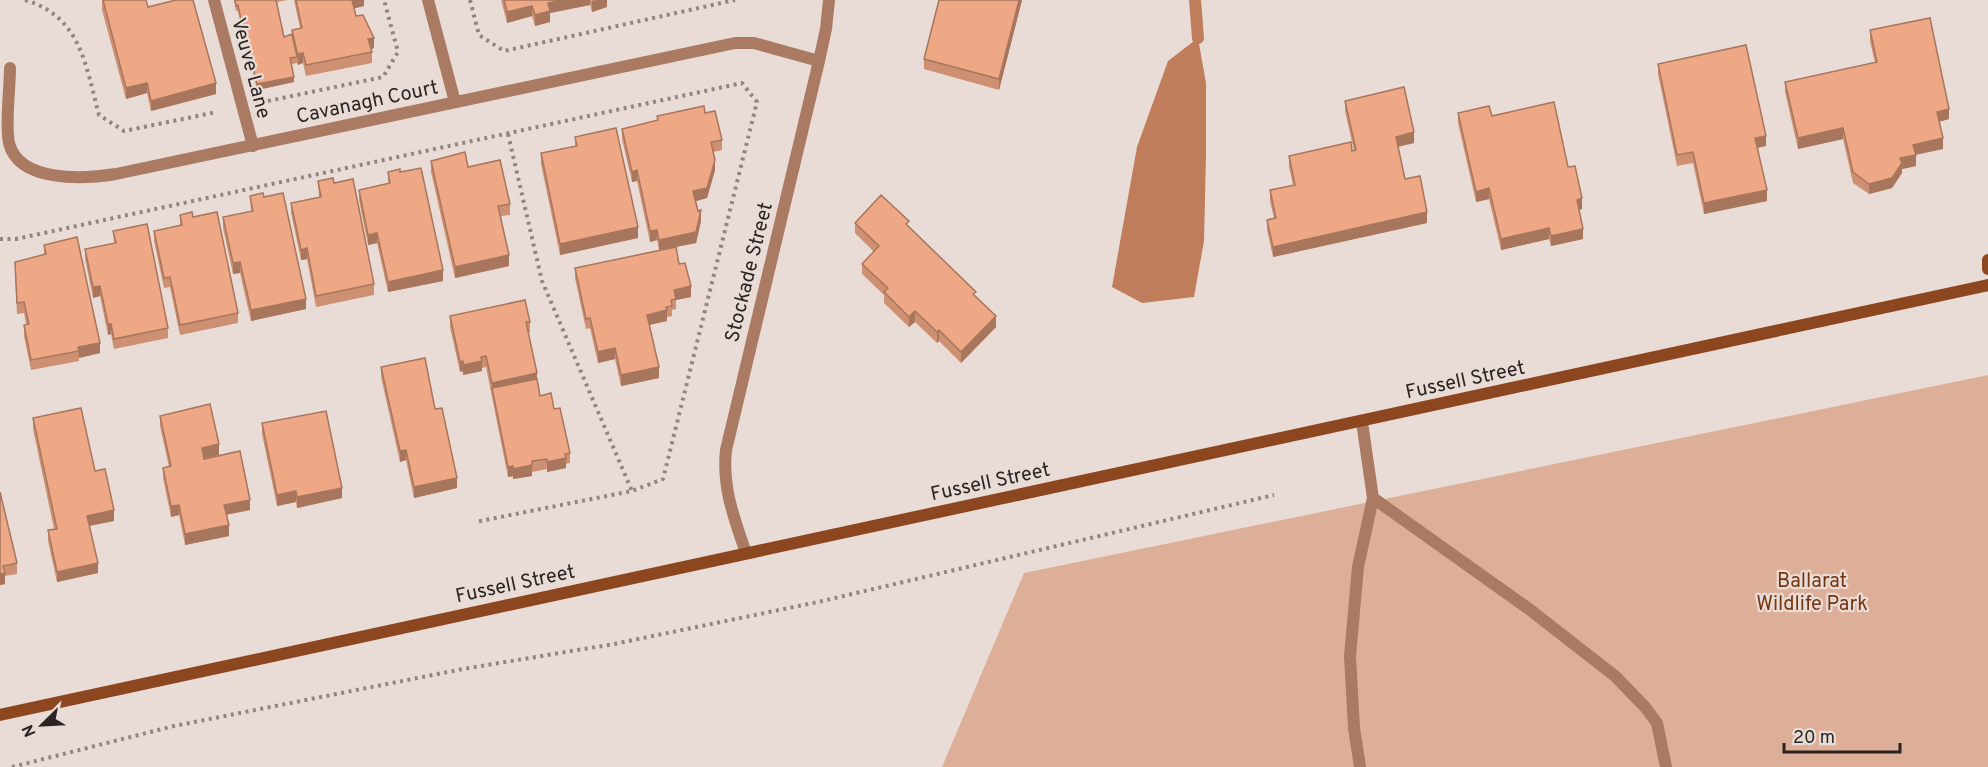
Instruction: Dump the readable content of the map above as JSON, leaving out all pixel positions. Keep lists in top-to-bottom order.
{
  "streets": {
    "street": [
      "Veuve Lane",
      "Cavanagh Court",
      "Stockade Street",
      "Fussell Street"
    ]
  },
  "crossings": [
    ["Veuve Lane", "Cavanagh Court"],
    ["Cavanagh Court", "Stockade Street"],
    ["Stockade Street", "Fussell Street"]
  ],
  "parks": ["Ballarat Wildlife Park"],
  "scale_bar": "20 m",
  "north": "bottom left"
}
